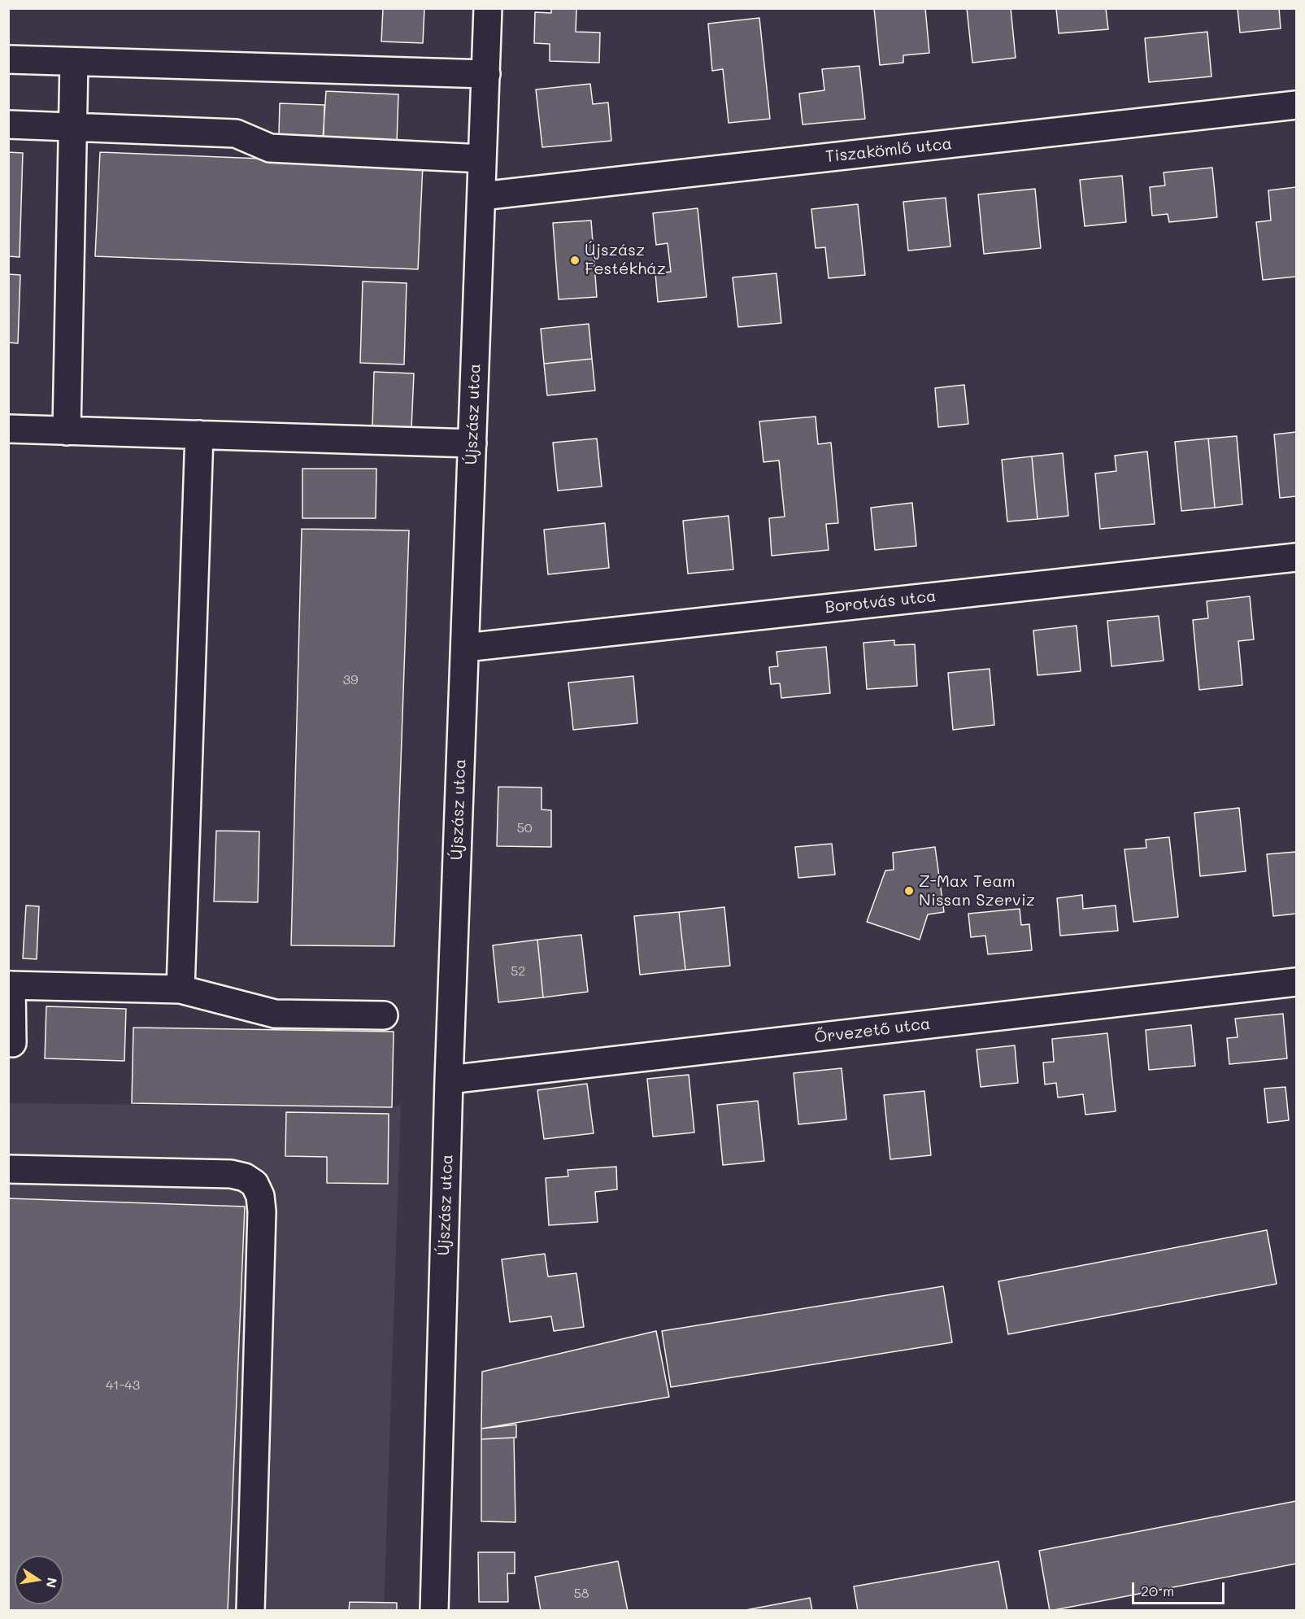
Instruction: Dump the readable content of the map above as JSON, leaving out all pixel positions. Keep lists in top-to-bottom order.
{
  "streets": {
    "street": [
      "Tiszakömlő utca",
      "Újszász utca",
      "Borotvás utca",
      "Őrvezető utca"
    ]
  },
  "crossings": [
    ["Tiszakömlő utca", "Újszász utca"],
    ["Újszász utca", "Borotvás utca"],
    ["Újszász utca", "Őrvezető utca"]
  ],
  "places": ["Újszász Festékház", "Z-Max Team Nissan Szerviz"],
  "house_numbers": [
    "39",
    "50",
    "52",
    "41-43",
    "58"
  ],
  "scale_bar": "20 m",
  "north": "right"
}
